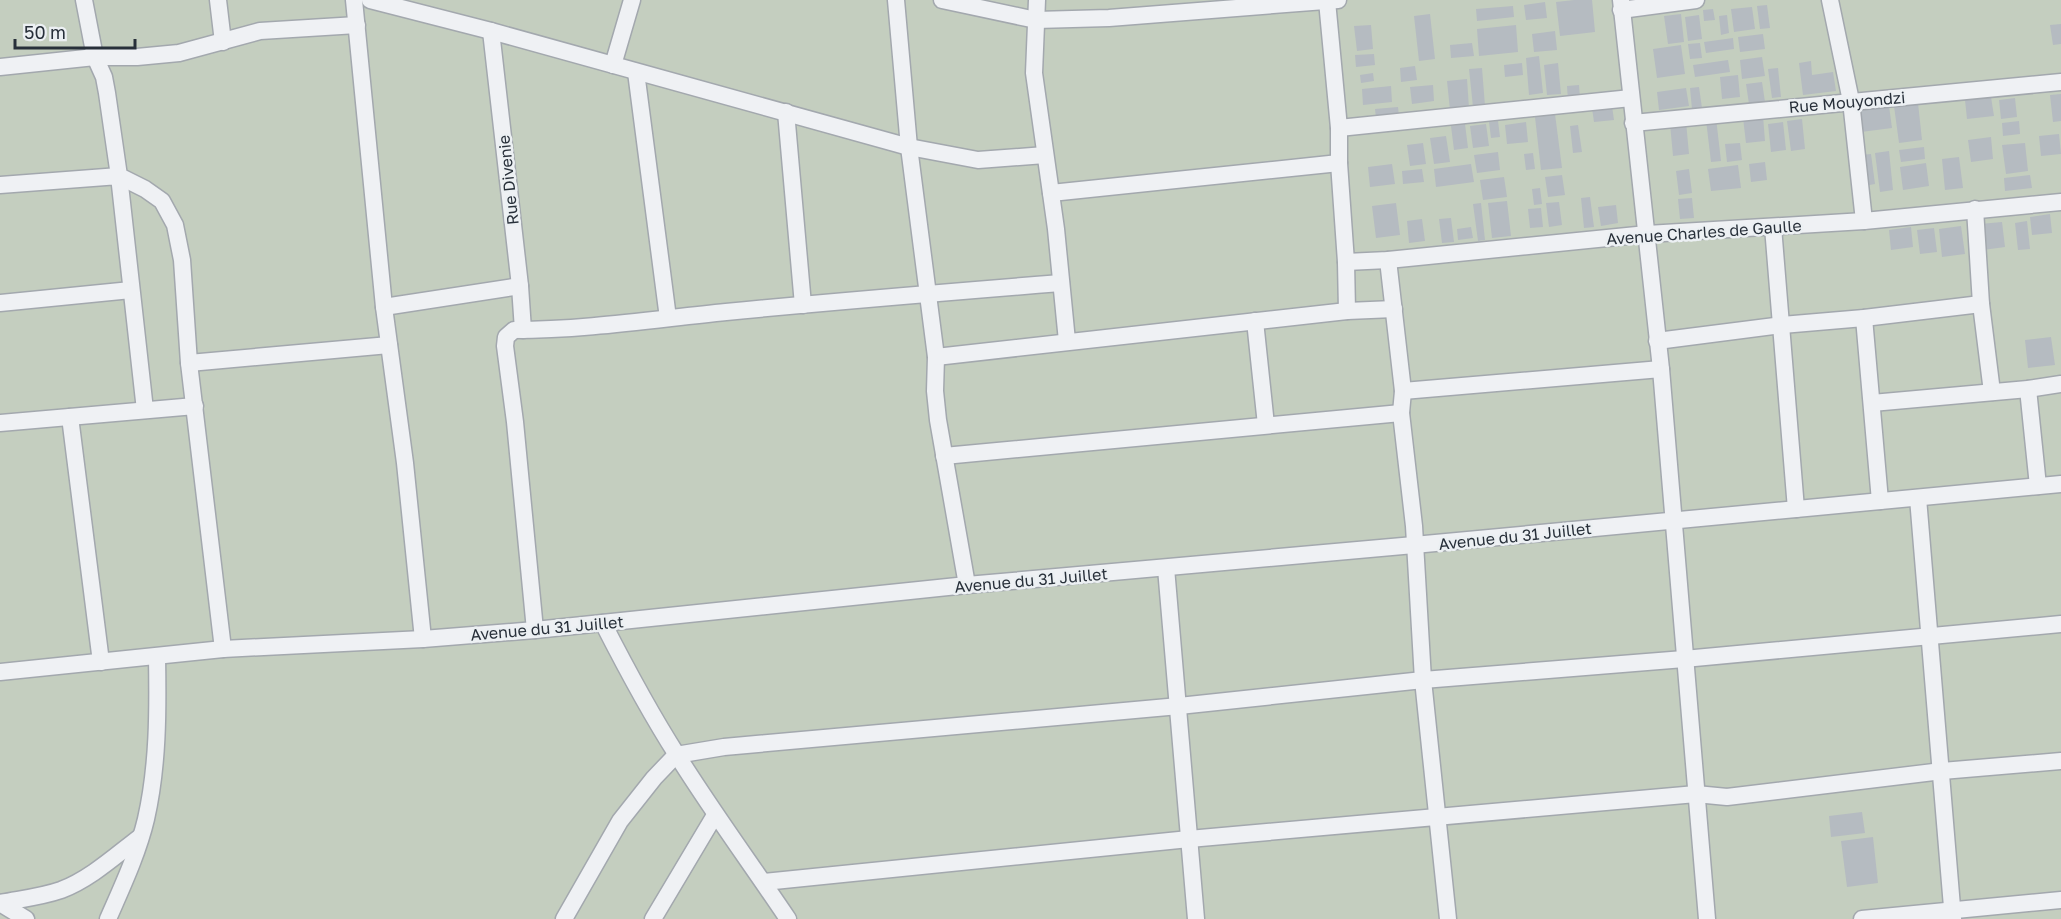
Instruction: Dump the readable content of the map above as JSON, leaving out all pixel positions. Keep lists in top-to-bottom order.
{
  "streets": {
    "street": [
      "Rue Mouyondzi",
      "Rue Divenie",
      "Avenue Charles de Gaulle",
      "Avenue du 31 Juillet"
    ]
  },
  "scale_bar": "50 m"
}
